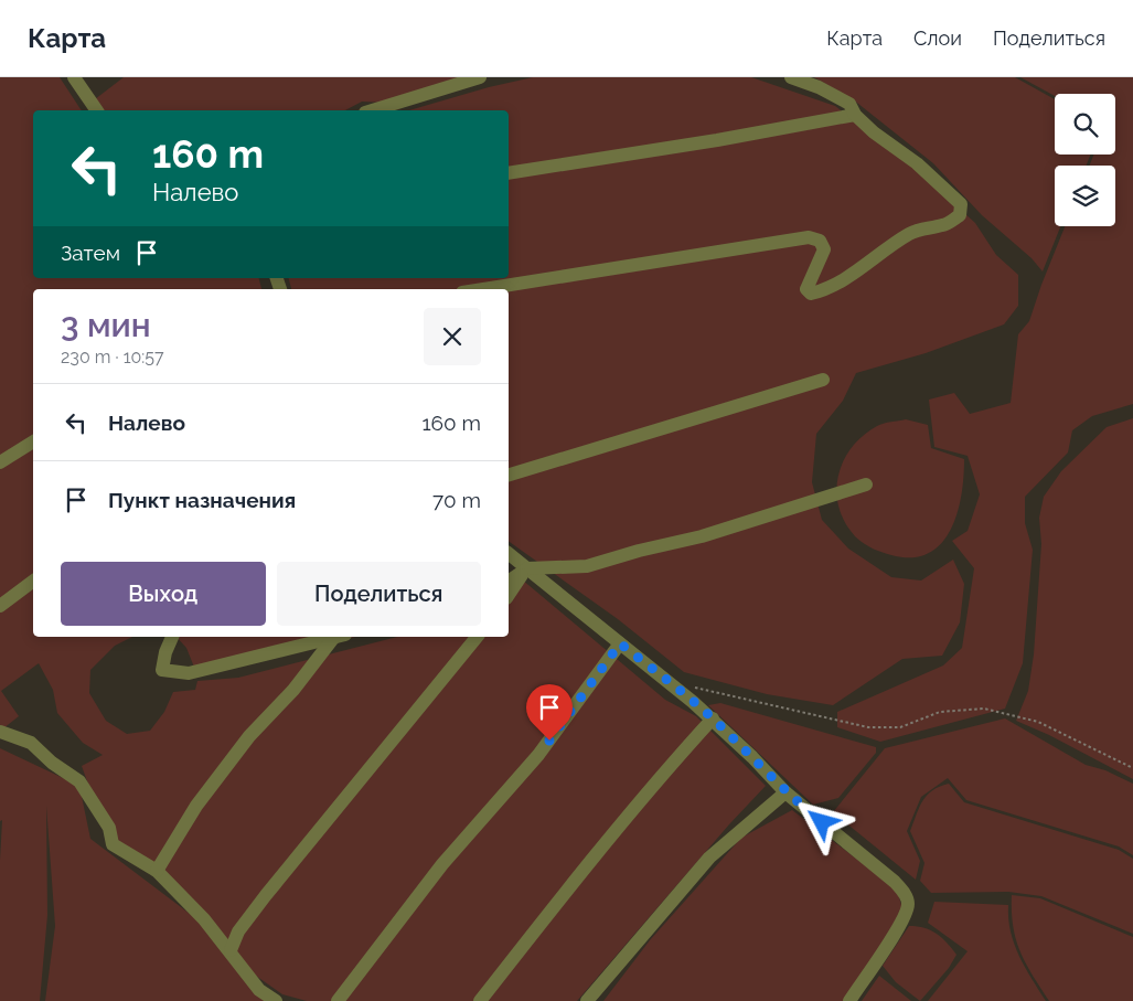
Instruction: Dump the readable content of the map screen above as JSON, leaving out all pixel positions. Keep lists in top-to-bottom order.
{
  "page": {
    "header": "Карта",
    "nav": ["Карта", "Слои", "Поделиться"],
    "turn": ["160 m", "Налево"],
    "then": "Затем",
    "heading": ["3 мин", "230 m · 10:57"],
    "list": [
      {
        "name": "Налево",
        "value": "160 m"
      },
      {
        "name": "Пункт назначения",
        "value": "70 m"
      }
    ],
    "buttons": ["Выход", "Поделиться"]
  }
}
